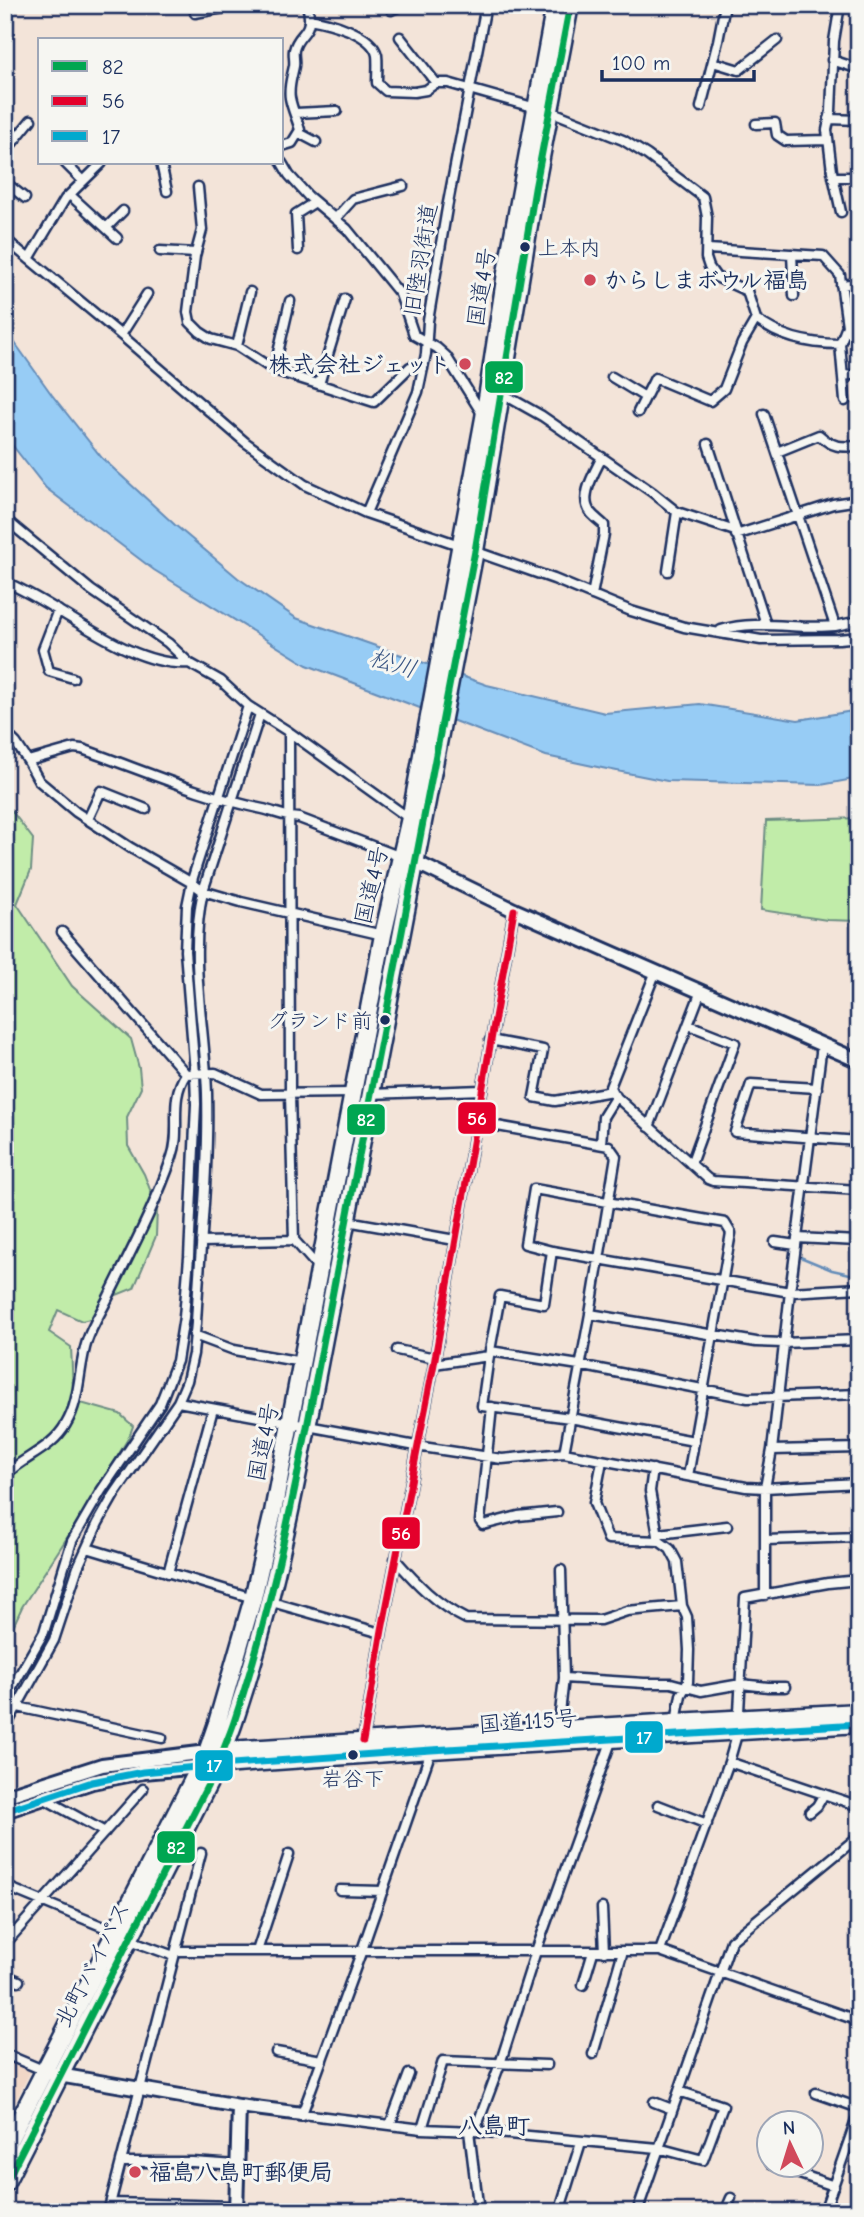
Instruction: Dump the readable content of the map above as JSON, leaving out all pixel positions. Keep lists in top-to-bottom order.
{
  "streets": {
    "highway": ["国道4号", "国道115号", "北町バイパス"],
    "street": ["旧陸羽街道"]
  },
  "crossings": [
    ["国道4号", "国道115号"],
    ["国道4号", "北町バイパス"],
    ["国道115号", "北町バイパス"]
  ],
  "districts": ["八島町"],
  "water": ["松川"],
  "places": [
    "上本内",
    "からしまボウル福島",
    "株式会社ジェット",
    "グランド前",
    "岩谷下",
    "福島八島町郵便局"
  ],
  "lines": ["transit line 82", "transit line 56", "transit line 17"],
  "legend": ["82", "56", "17"],
  "scale_bar": "100 m",
  "north": "top"
}
